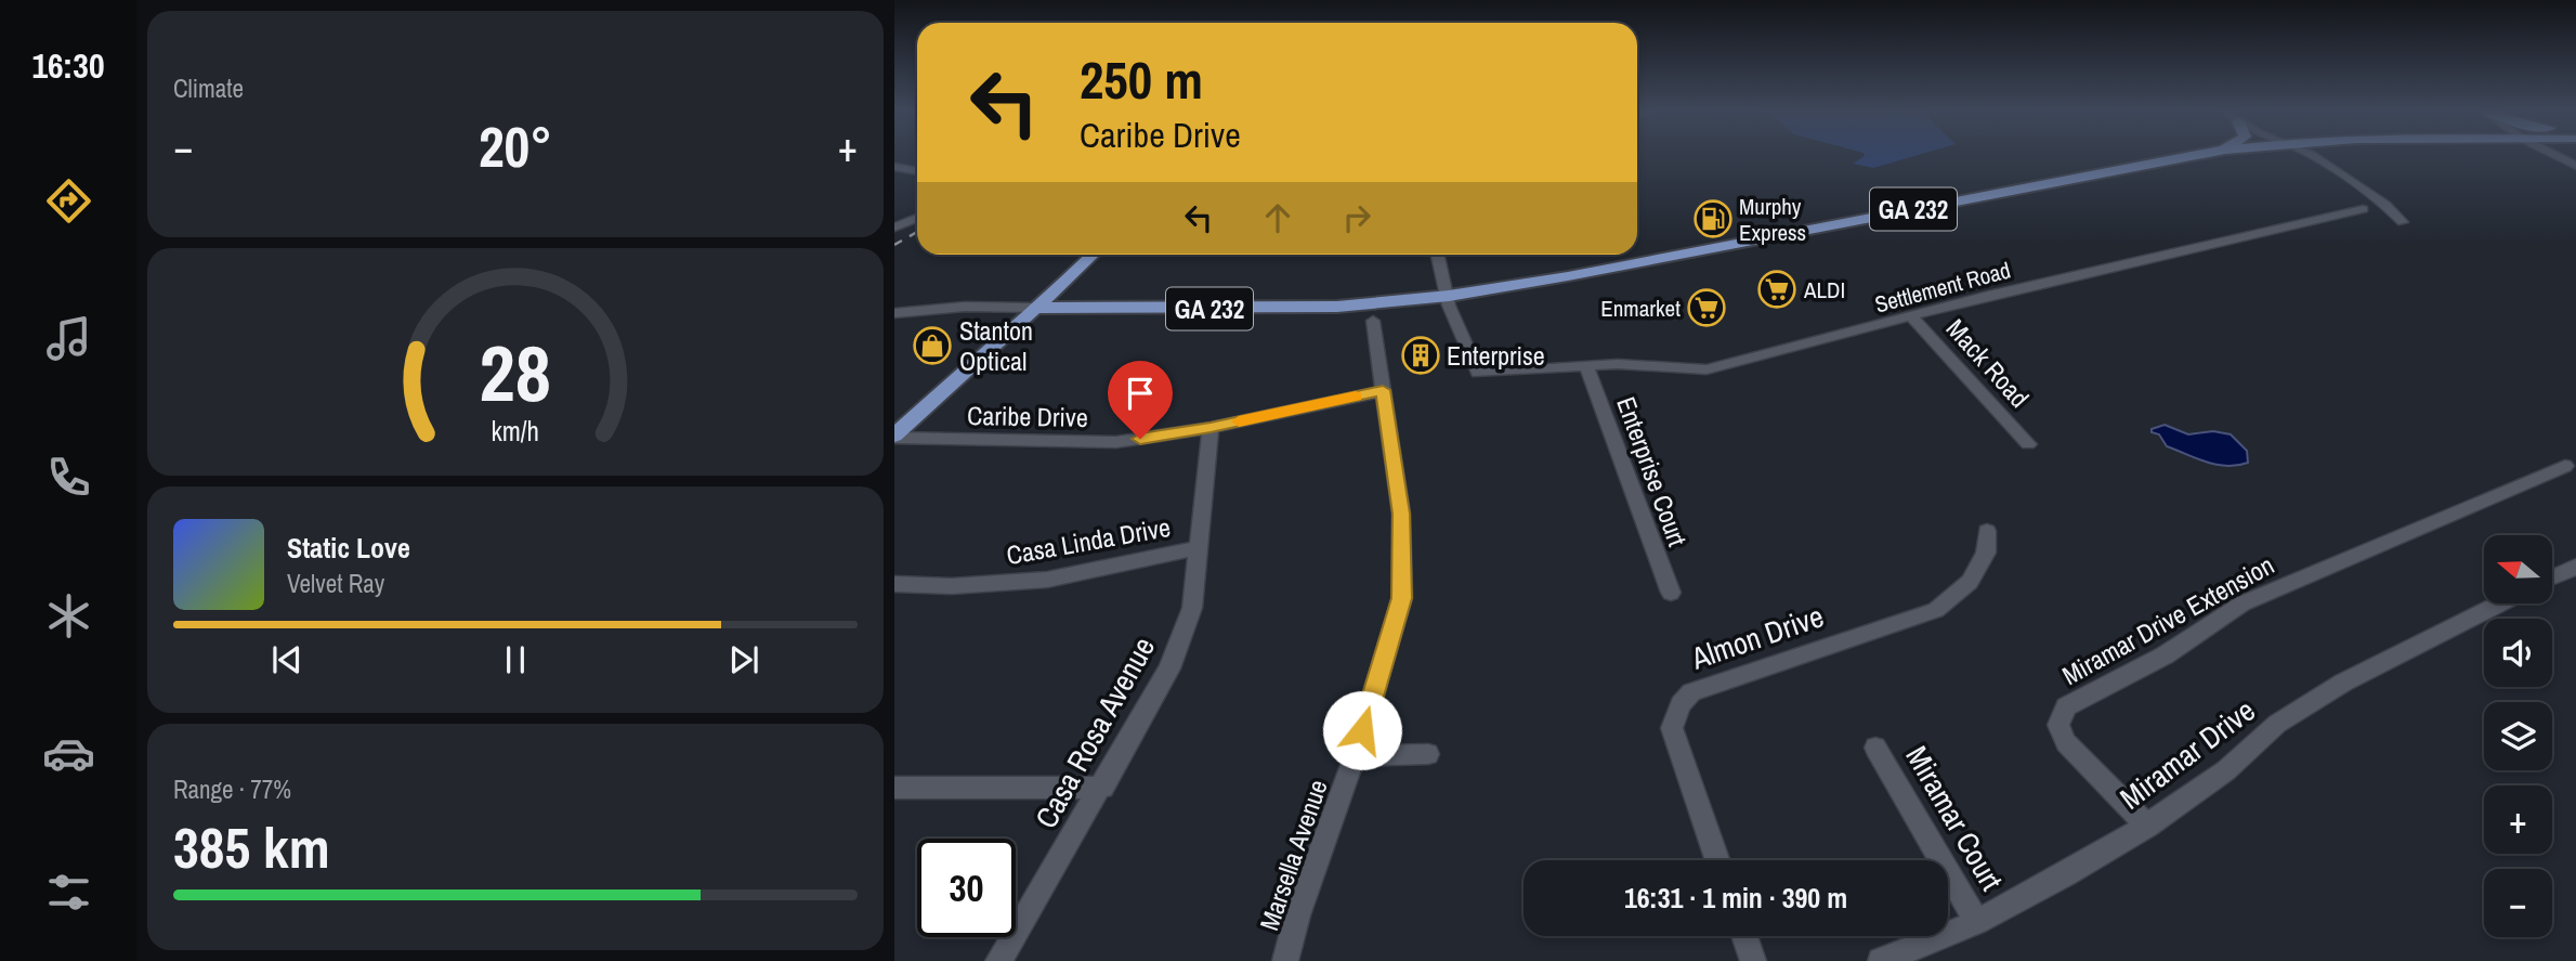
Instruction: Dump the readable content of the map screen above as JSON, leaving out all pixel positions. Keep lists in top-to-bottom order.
{
  "streets": {
    "main road": ["GA 232"],
    "street": [
      "Settlement Road",
      "Mack Road",
      "Caribe Drive",
      "Enterprise Court",
      "Casa Linda Drive",
      "Miramar Drive Extension",
      "Almon Drive",
      "Casa Rosa Avenue",
      "Miramar Drive",
      "Miramar Court",
      "Marsella Avenue"
    ]
  },
  "crossings": [
    ["GA 232", "Settlement Road"],
    ["Settlement Road", "Mack Road"],
    ["Settlement Road", "Enterprise Court"],
    ["Caribe Drive", "Casa Rosa Avenue"],
    ["Caribe Drive", "Marsella Avenue"],
    ["Casa Linda Drive", "Casa Rosa Avenue"],
    ["Miramar Drive Extension", "Miramar Drive"],
    ["Miramar Drive", "Miramar Court"]
  ],
  "places": {
    "fuel station": ["Murphy Express"],
    "supermarket": ["ALDI", "Enmarket"],
    "shop": ["Stanton Optical"],
    "building": ["Enterprise"]
  },
  "north": "left",
  "page": {
    "tabs": "16:30",
    "tile": [
      "Climate",
      ["Range · 77%", "385 km"]
    ],
    "turn": ["250 m", "Caribe Drive"],
    "heat": ["−", "20°", "+"],
    "song": ["Static Love", "Velvet Ray"],
    "map_buttons": ["+", "−"],
    "limit": "30",
    "trip": "16:31 · 1 min · 390 m",
    "gauge": ["28", "km/h"]
  }
}
